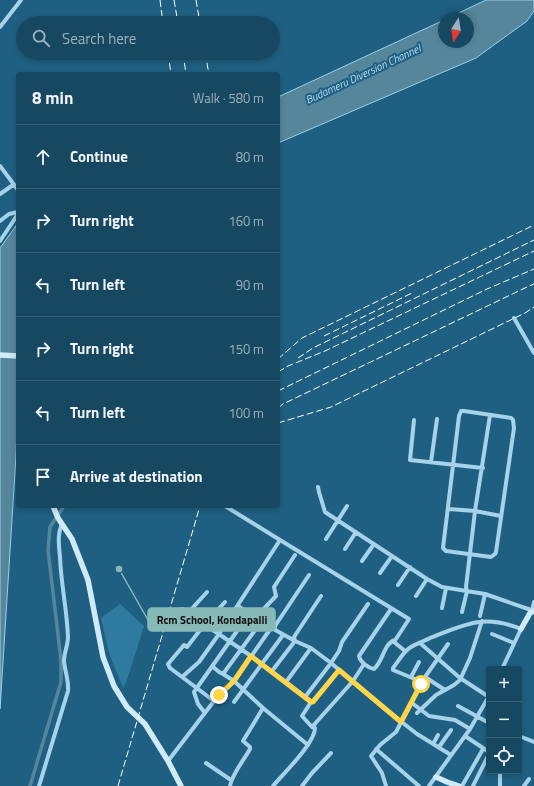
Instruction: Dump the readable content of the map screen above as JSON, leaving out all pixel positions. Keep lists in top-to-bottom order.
{
  "water": ["Budameru Diversion Channel"],
  "places": ["Rcm School, Kondapalli"],
  "north": "bottom",
  "page": {
    "search": "Search here",
    "heading": ["8 min", "Walk · 580 m"],
    "list": [
      ["Continue", "80 m"],
      ["Turn right", "160 m"],
      ["Turn left", "90 m"],
      ["Turn right", "150 m"],
      ["Turn left", "100 m"],
      "Arrive at destination"
    ],
    "map_buttons": ["+", "−"]
  }
}
